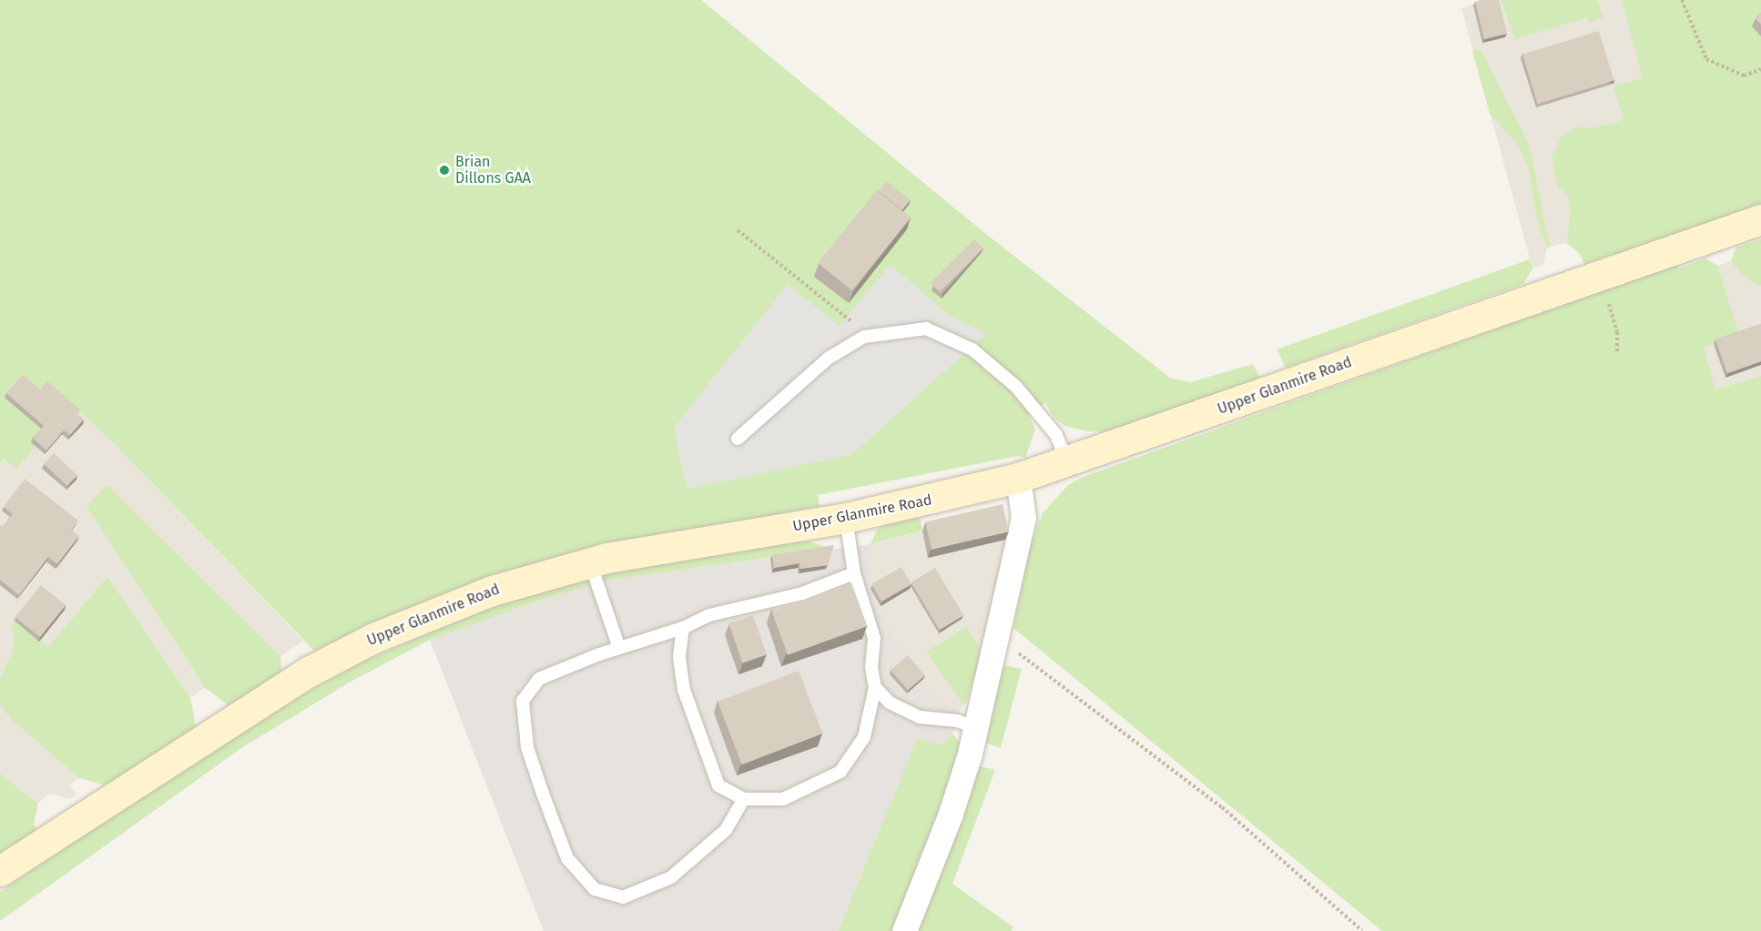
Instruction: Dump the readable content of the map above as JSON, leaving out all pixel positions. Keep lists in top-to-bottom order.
{
  "streets": {
    "main road": ["Upper Glanmire Road"]
  },
  "places": ["Brian Dillons GAA"]
}
